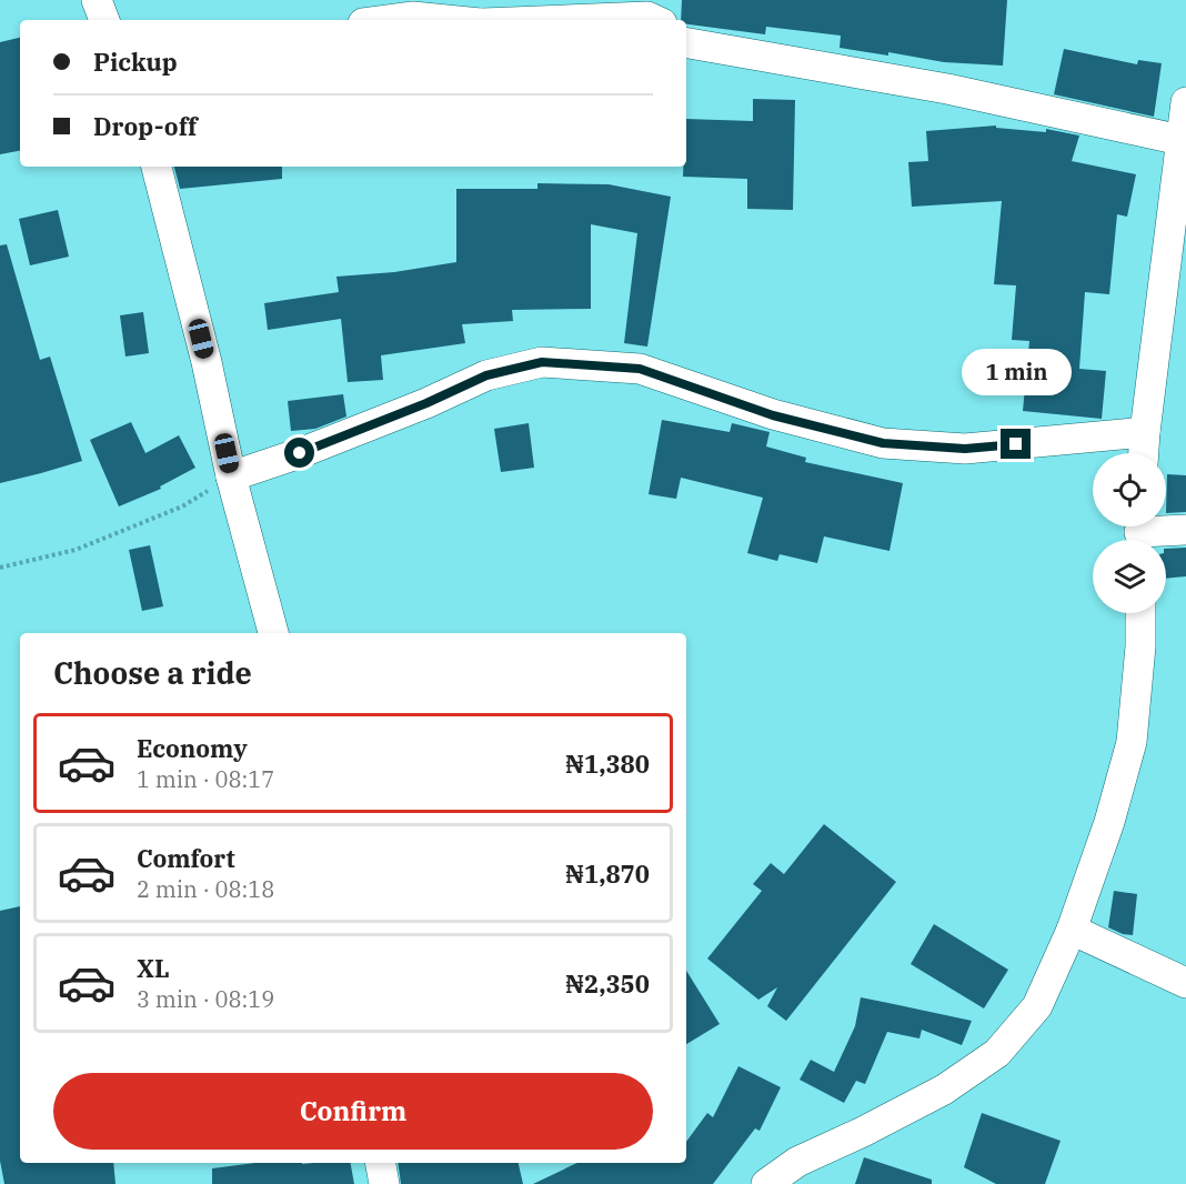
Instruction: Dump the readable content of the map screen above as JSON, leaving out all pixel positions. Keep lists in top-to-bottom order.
{
  "page": {
    "banner": ["Pickup", "Drop-off"],
    "bubble": "1 min",
    "heading": "Choose a ride",
    "list": [
      {
        "name": "Economy",
        "note": "1 min · 08:17",
        "value": "₦1,380"
      },
      {
        "name": "Comfort",
        "note": "2 min · 08:18",
        "value": "₦1,870"
      },
      {
        "name": "XL",
        "note": "3 min · 08:19",
        "value": "₦2,350"
      }
    ],
    "buttons": "Confirm"
  }
}
